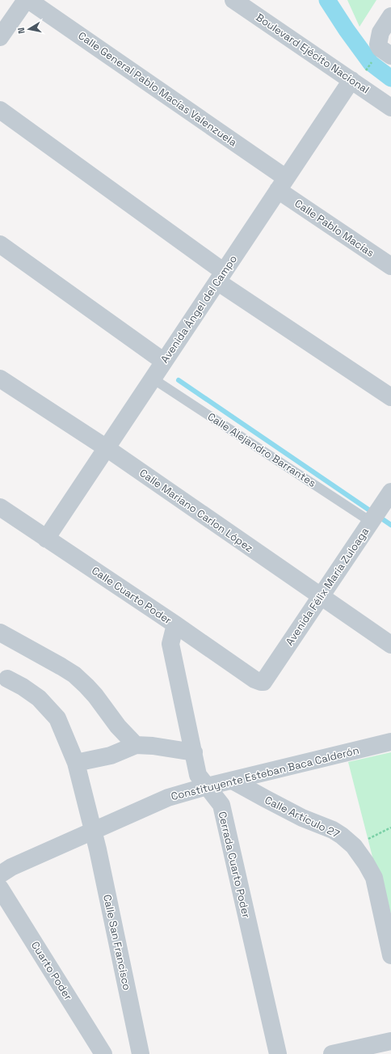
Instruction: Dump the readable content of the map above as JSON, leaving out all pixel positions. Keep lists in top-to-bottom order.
{
  "streets": {
    "street": [
      "Boulevard Ejécito Nacional",
      "Calle General Pablo Macías Valenzuela",
      "Calle Pablo Macías",
      "Avenida Ángel del Campo",
      "Calle Mariano Carlon López",
      "Avenida Félix María Zuloaga",
      "Calle Cuarto Poder",
      "Constituyente Esteban Baca Calderón",
      "Calle Artículo 27",
      "Cerrada Cuarto Poder",
      "Calle San Francisco",
      "Cuarto Poder"
    ],
    "lane": ["Calle Alejandro Barrantes"]
  },
  "crossings": [
    ["Boulevard Ejécito Nacional", "Avenida Ángel del Campo"],
    ["Calle General Pablo Macías Valenzuela", "Calle Pablo Macías"],
    ["Calle General Pablo Macías Valenzuela", "Avenida Ángel del Campo"],
    ["Calle Pablo Macías", "Avenida Ángel del Campo"],
    ["Avenida Ángel del Campo", "Calle Alejandro Barrantes"],
    ["Avenida Ángel del Campo", "Calle Mariano Carlon López"],
    ["Avenida Ángel del Campo", "Calle Cuarto Poder"],
    ["Calle Alejandro Barrantes", "Avenida Félix María Zuloaga"],
    ["Calle Mariano Carlon López", "Avenida Félix María Zuloaga"],
    ["Avenida Félix María Zuloaga", "Calle Cuarto Poder"],
    ["Calle Cuarto Poder", "Cerrada Cuarto Poder"],
    ["Constituyente Esteban Baca Calderón", "Calle Artículo 27"],
    ["Constituyente Esteban Baca Calderón", "Cerrada Cuarto Poder"],
    ["Constituyente Esteban Baca Calderón", "Calle San Francisco"]
  ],
  "north": "left"
}
